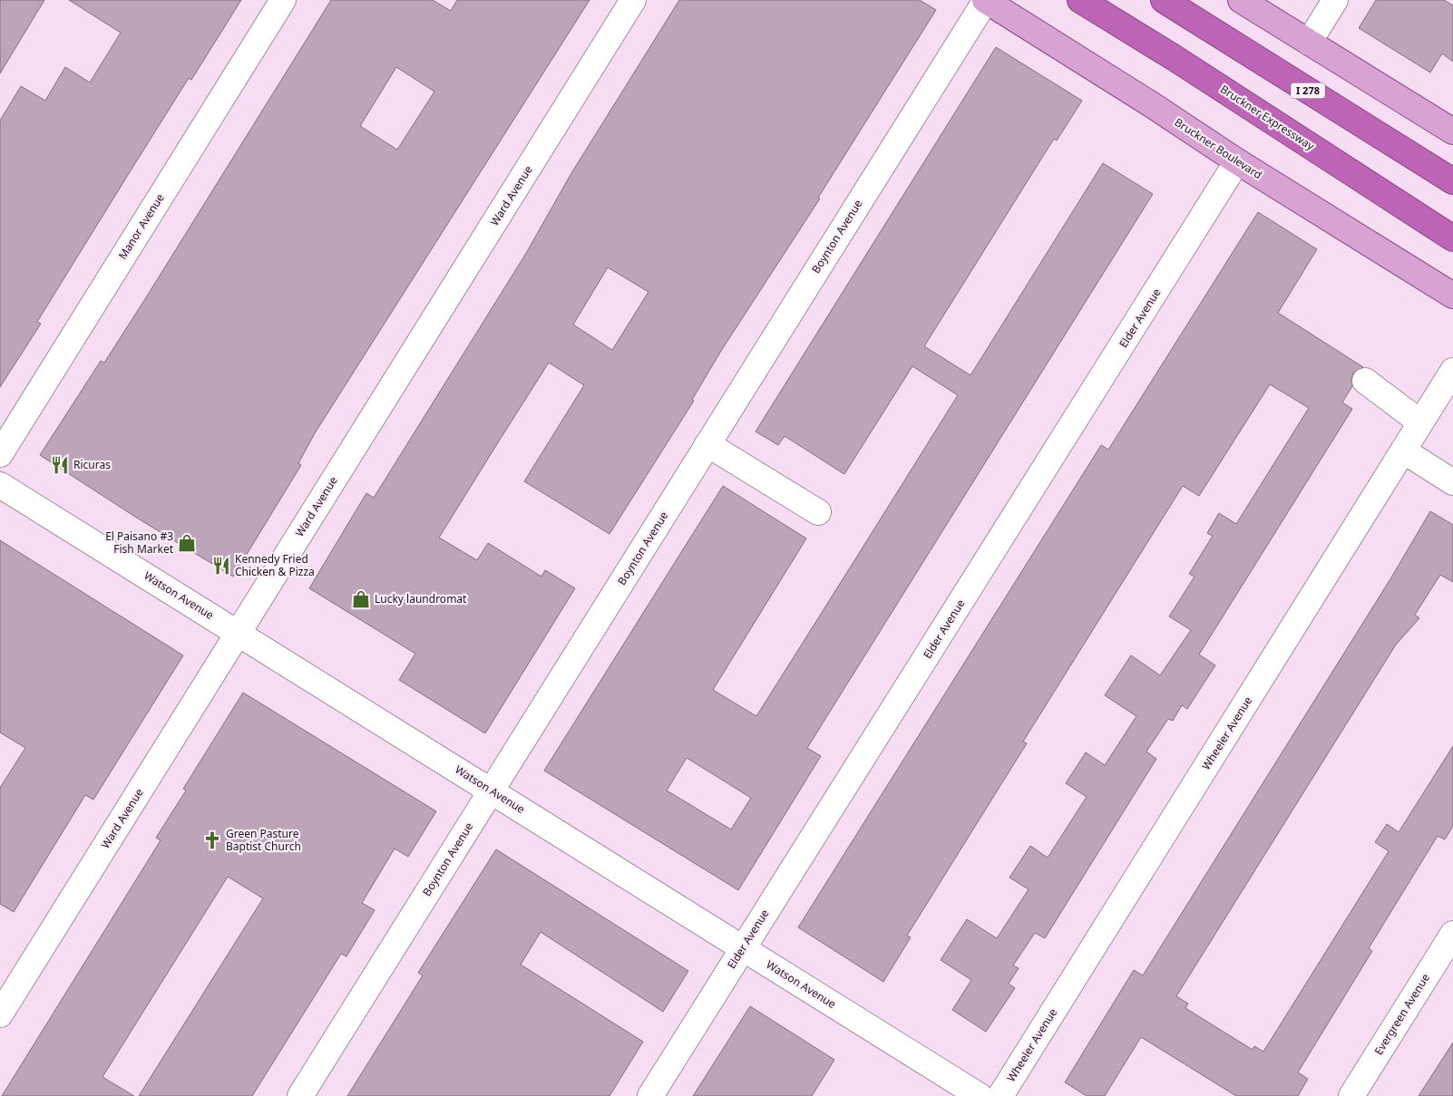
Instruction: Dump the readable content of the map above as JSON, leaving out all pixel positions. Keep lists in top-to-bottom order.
{
  "streets": {
    "highway": ["I 278", "Bruckner Expressway"],
    "main road": ["Bruckner Boulevard"],
    "street": [
      "Ward Avenue",
      "Manor Avenue",
      "Boynton Avenue",
      "Elder Avenue",
      "Watson Avenue",
      "Wheeler Avenue",
      "Evergreen Avenue"
    ]
  },
  "crossings": [
    ["Bruckner Boulevard", "Boynton Avenue"],
    ["Bruckner Boulevard", "Elder Avenue"],
    ["Ward Avenue", "Watson Avenue"],
    ["Boynton Avenue", "Watson Avenue"],
    ["Elder Avenue", "Watson Avenue"]
  ],
  "places": {
    "restaurant": ["Ricuras", "Kennedy Fried Chicken & Pizza"],
    "shop": ["El Paisano #3 Fish Market", "Lucky laundromat"],
    "church": ["Green Pasture Baptist Church"]
  }
}
